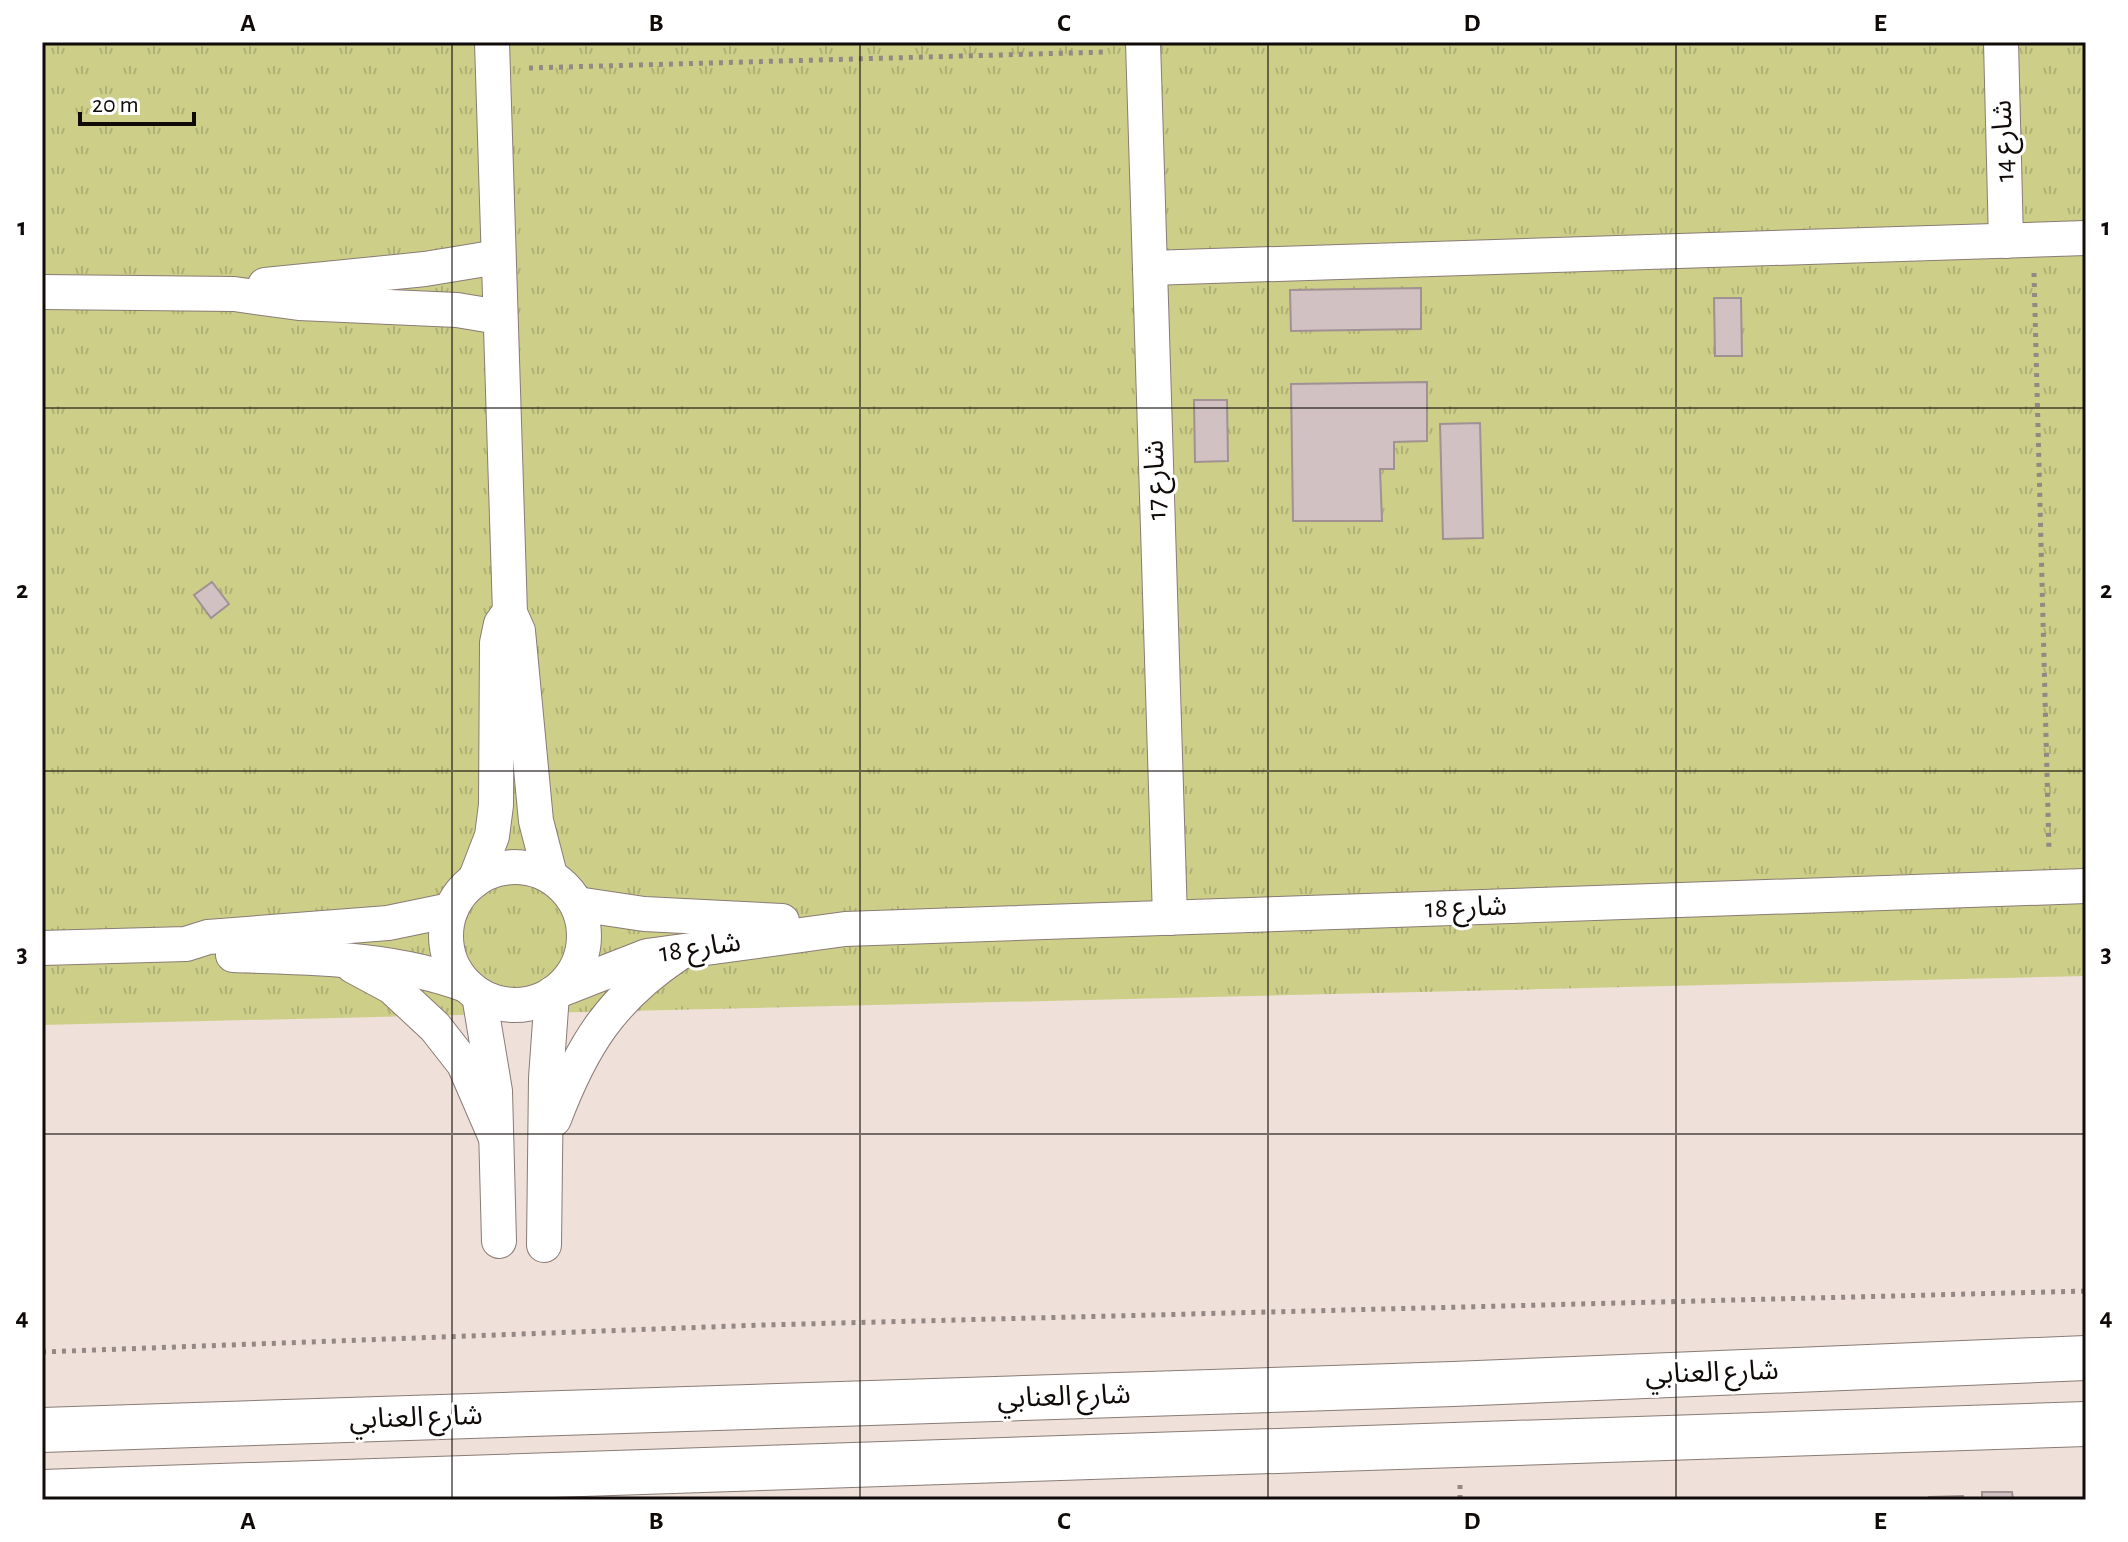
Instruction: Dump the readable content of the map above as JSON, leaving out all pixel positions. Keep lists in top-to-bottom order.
{
  "streets": {
    "street": [
      "شارع 14",
      "شارع 17",
      "شارع 18",
      "شارع العنابي"
    ]
  },
  "crossings": [
    ["شارع 17", "شارع 18"]
  ],
  "scale_bar": "20 m",
  "grid": {
    "columns": [
      "A",
      "B",
      "C",
      "D",
      "E"
    ],
    "rows": [
      "1",
      "2",
      "3",
      "4"
    ]
  }
}
